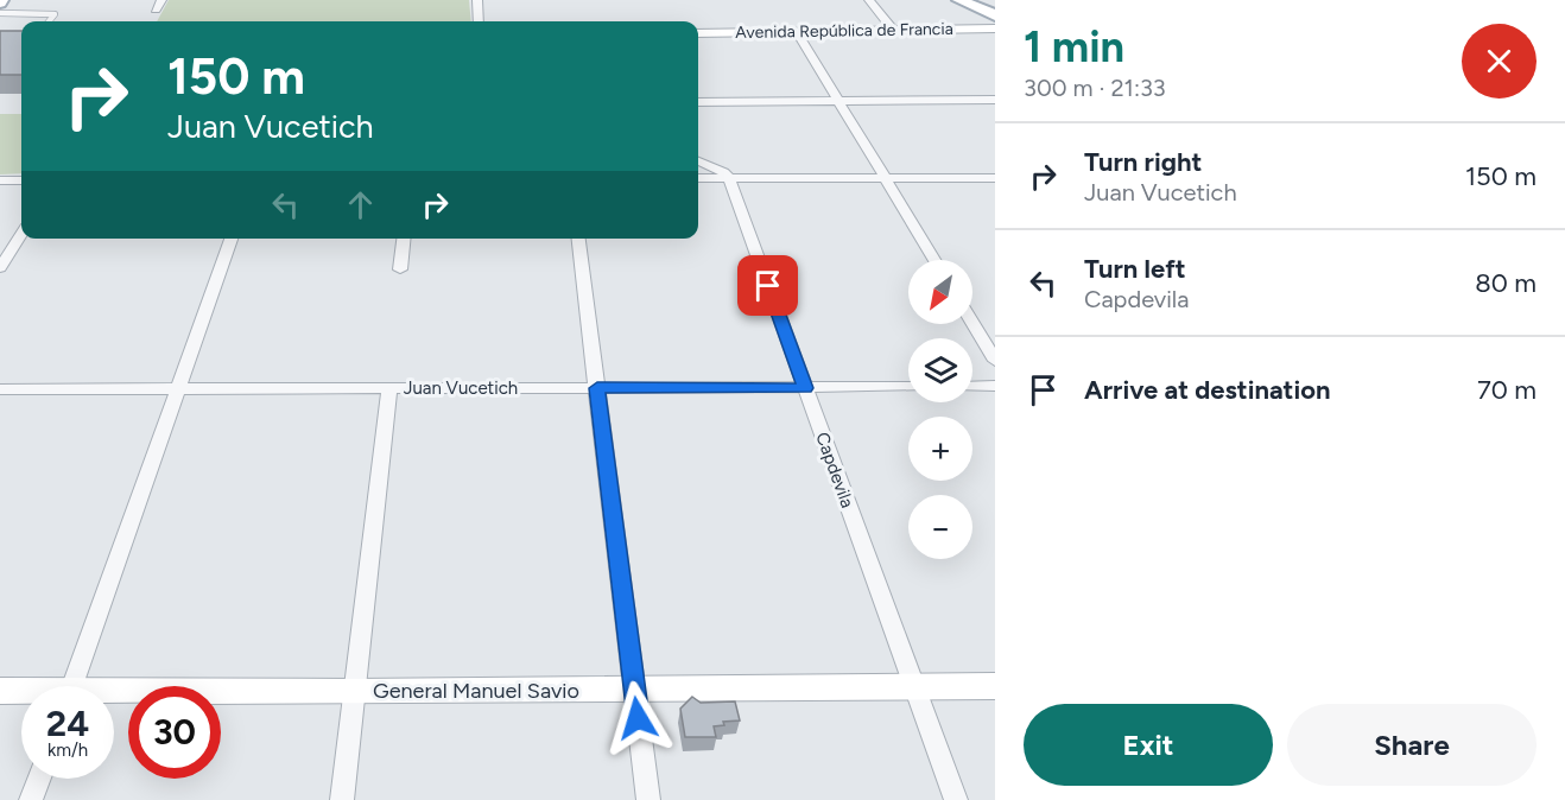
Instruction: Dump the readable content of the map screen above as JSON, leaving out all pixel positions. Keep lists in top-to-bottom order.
{
  "streets": {
    "main road": ["Avenida República de Francia", "General Manuel Savio"],
    "street": ["Juan Vucetich", "Capdevila"]
  },
  "crossings": [
    ["Juan Vucetich", "Capdevila"],
    ["Capdevila", "General Manuel Savio"]
  ],
  "north": "bottom left",
  "page": {
    "heading": ["1 min", "300 m · 21:33"],
    "turn": ["150 m", "Juan Vucetich"],
    "list": [
      {
        "name": "Turn right",
        "note": "Juan Vucetich",
        "value": "150 m"
      },
      {
        "name": "Turn left",
        "note": "Capdevila",
        "value": "80 m"
      },
      {
        "name": "Arrive at destination",
        "value": "70 m"
      }
    ],
    "map_buttons": ["+", "−"],
    "speed": "24 km/h",
    "limit": "30",
    "buttons": ["Exit", "Share"]
  }
}
